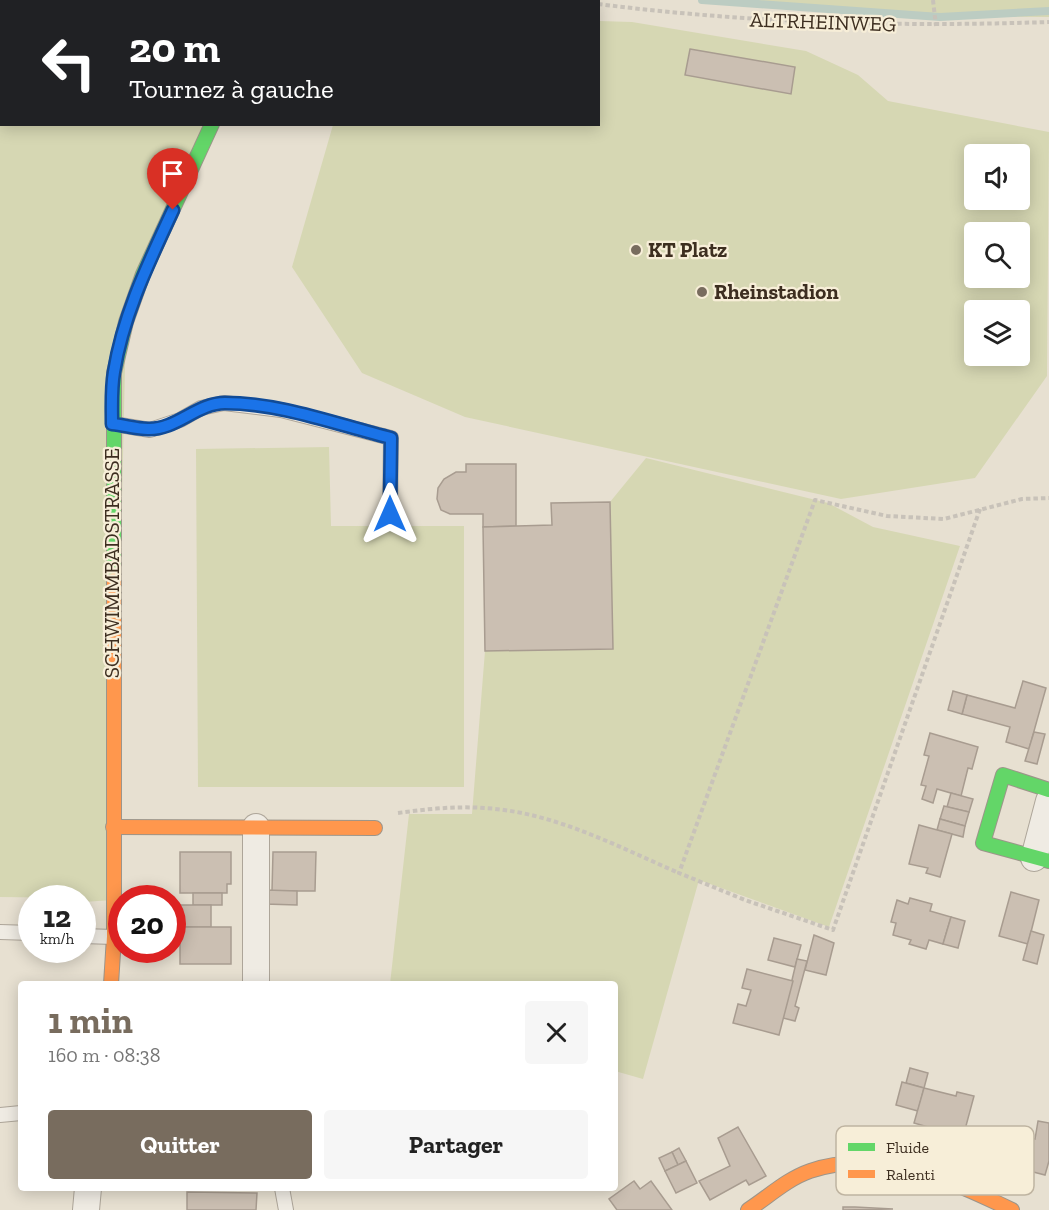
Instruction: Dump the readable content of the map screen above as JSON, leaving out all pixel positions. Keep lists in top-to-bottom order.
{
  "streets": {
    "street": ["SCHWIMMBADSTRASSE"],
    "path": ["ALTRHEINWEG"]
  },
  "places": ["KT Platz", "Rheinstadion"],
  "legend": ["Fluide", "Ralenti"],
  "page": {
    "turn": ["20 m", "Tournez à gauche"],
    "speed": "12 km/h",
    "limit": "20",
    "heading": ["1 min", "160 m · 08:38"],
    "buttons": ["Quitter", "Partager"]
  }
}
